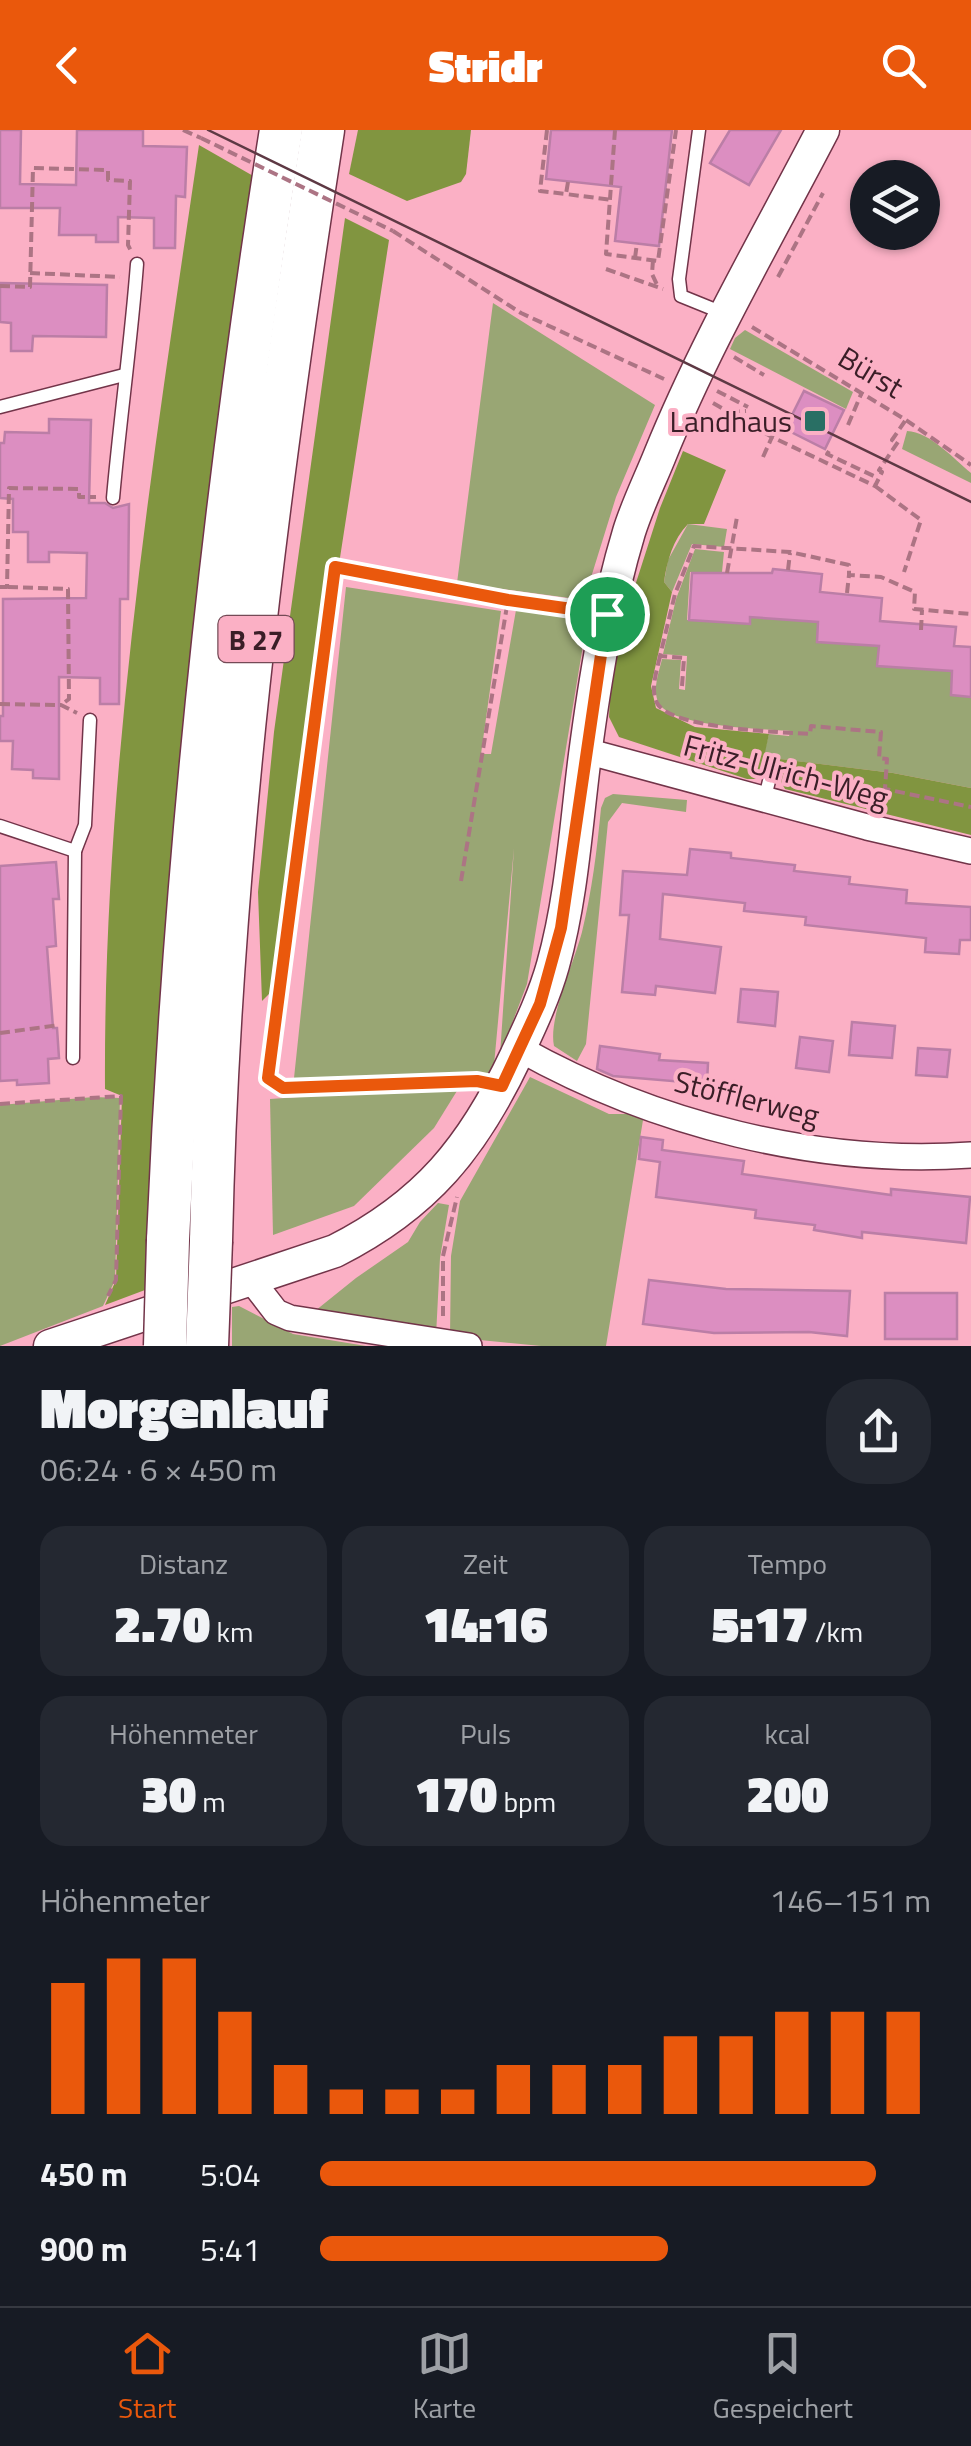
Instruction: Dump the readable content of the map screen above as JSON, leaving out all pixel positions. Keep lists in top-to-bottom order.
{
  "streets": {
    "highway": ["B 27"],
    "street": ["Fritz-Ulrich-Weg", "Stöfflerweg"],
    "path": ["Bürst"]
  },
  "places": {
    "transit": ["Landhaus"]
  },
  "page": {
    "header": "Stridr",
    "heading": ["Morgenlauf", "06:24 · 6 × 450 m"],
    "stats": [
      ["Distanz", "2.70 km"],
      ["Zeit", "14:16"],
      ["Tempo", "5:17 /km"],
      ["Höhenmeter", "30 m"],
      ["Puls", "170 bpm"],
      ["kcal", "200"]
    ],
    "chart": ["Höhenmeter", "146–151 m"],
    "list": [
      {
        "name": "450 m",
        "note": "5:04"
      },
      {
        "name": "900 m",
        "note": "5:41"
      }
    ],
    "tabs": ["Start", "Karte", "Gespeichert"]
  }
}
